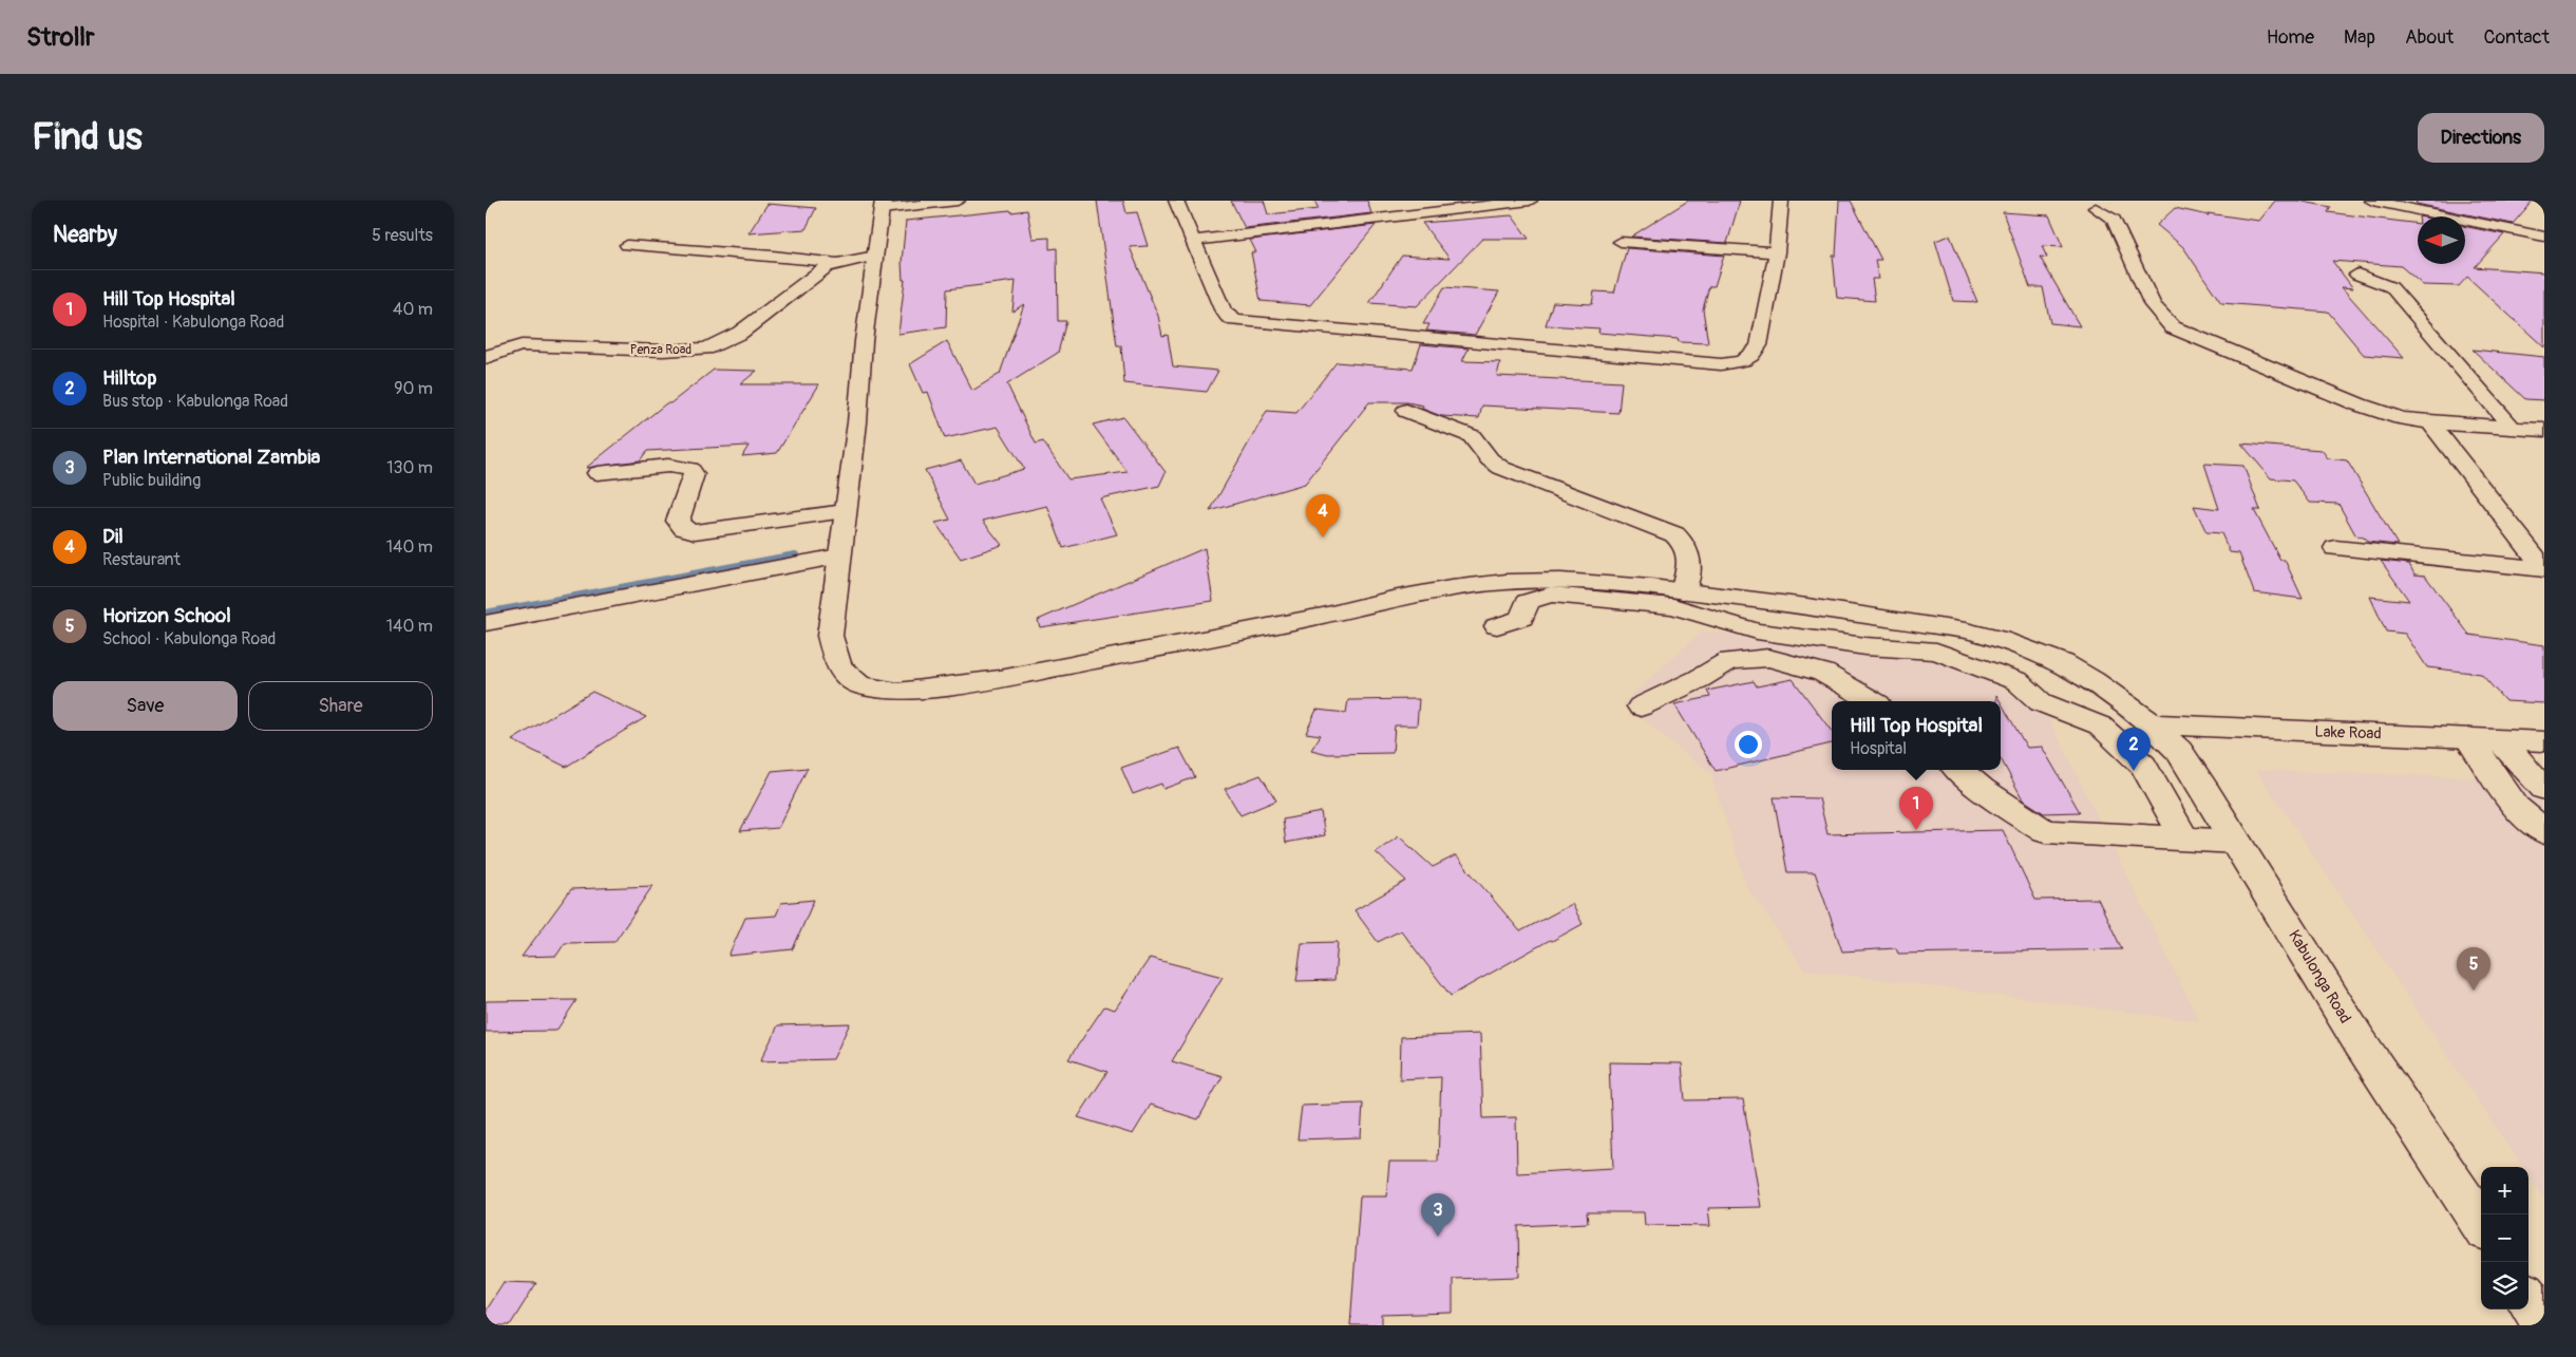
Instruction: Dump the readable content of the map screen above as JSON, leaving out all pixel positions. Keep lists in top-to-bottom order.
{
  "streets": {
    "street": ["Penza Road", "Lake Road", "Kabulonga Road"]
  },
  "crossings": [
    ["Penza Road", "Kabulonga Road"],
    ["Lake Road", "Kabulonga Road"]
  ],
  "north": "left",
  "page": {
    "header": "Strollr",
    "nav": [
      "Home",
      "Map",
      "About",
      "Contact"
    ],
    "buttons": [
      "Directions",
      ["Save", "Share"]
    ],
    "title": "Find us",
    "heading": ["Nearby", "5 results"],
    "list": [
      {
        "mark": "1",
        "name": "Hill Top Hospital",
        "note": "Hospital · Kabulonga Road",
        "value": "40 m"
      },
      {
        "mark": "2",
        "name": "Hilltop",
        "note": "Bus stop · Kabulonga Road",
        "value": "90 m"
      },
      {
        "mark": "3",
        "name": "Plan International Zambia",
        "note": "Public building",
        "value": "130 m"
      },
      {
        "mark": "4",
        "name": "Dil",
        "note": "Restaurant",
        "value": "140 m"
      },
      {
        "mark": "5",
        "name": "Horizon School",
        "note": "School · Kabulonga Road",
        "value": "140 m"
      }
    ],
    "pins": [
      "4",
      "2",
      "1",
      "5",
      "3"
    ],
    "popup": ["Hill Top Hospital", "Hospital"],
    "map_buttons": ["+", "−"]
  }
}
